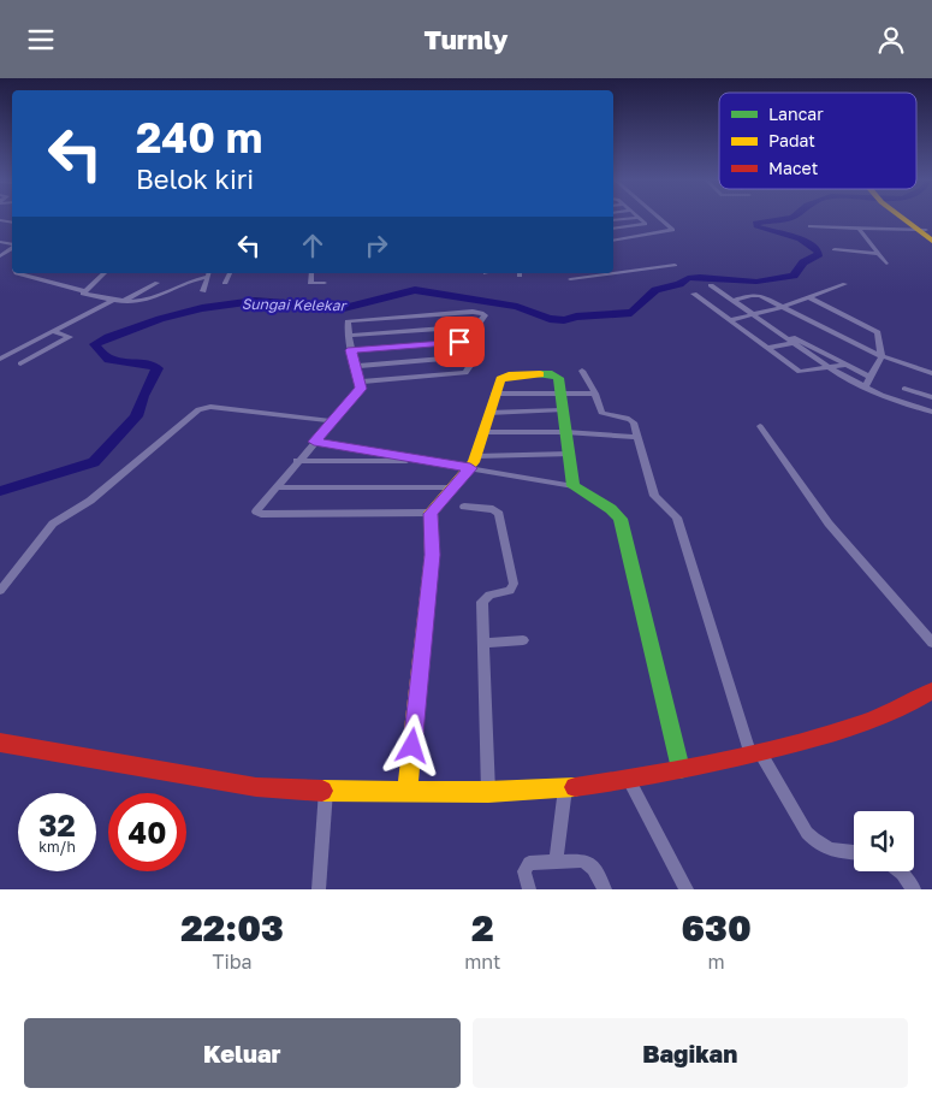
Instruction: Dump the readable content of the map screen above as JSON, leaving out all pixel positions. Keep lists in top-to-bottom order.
{
  "water": ["Sungai Kelekar"],
  "legend": ["Lancar", "Padat", "Macet"],
  "page": {
    "header": "Turnly",
    "turn": ["240 m", "Belok kiri"],
    "speed": "32 km/h",
    "limit": "40",
    "eta": [
      "22:03",
      "Tiba",
      "2",
      "mnt",
      "630",
      "m"
    ],
    "buttons": ["Keluar", "Bagikan"]
  }
}
